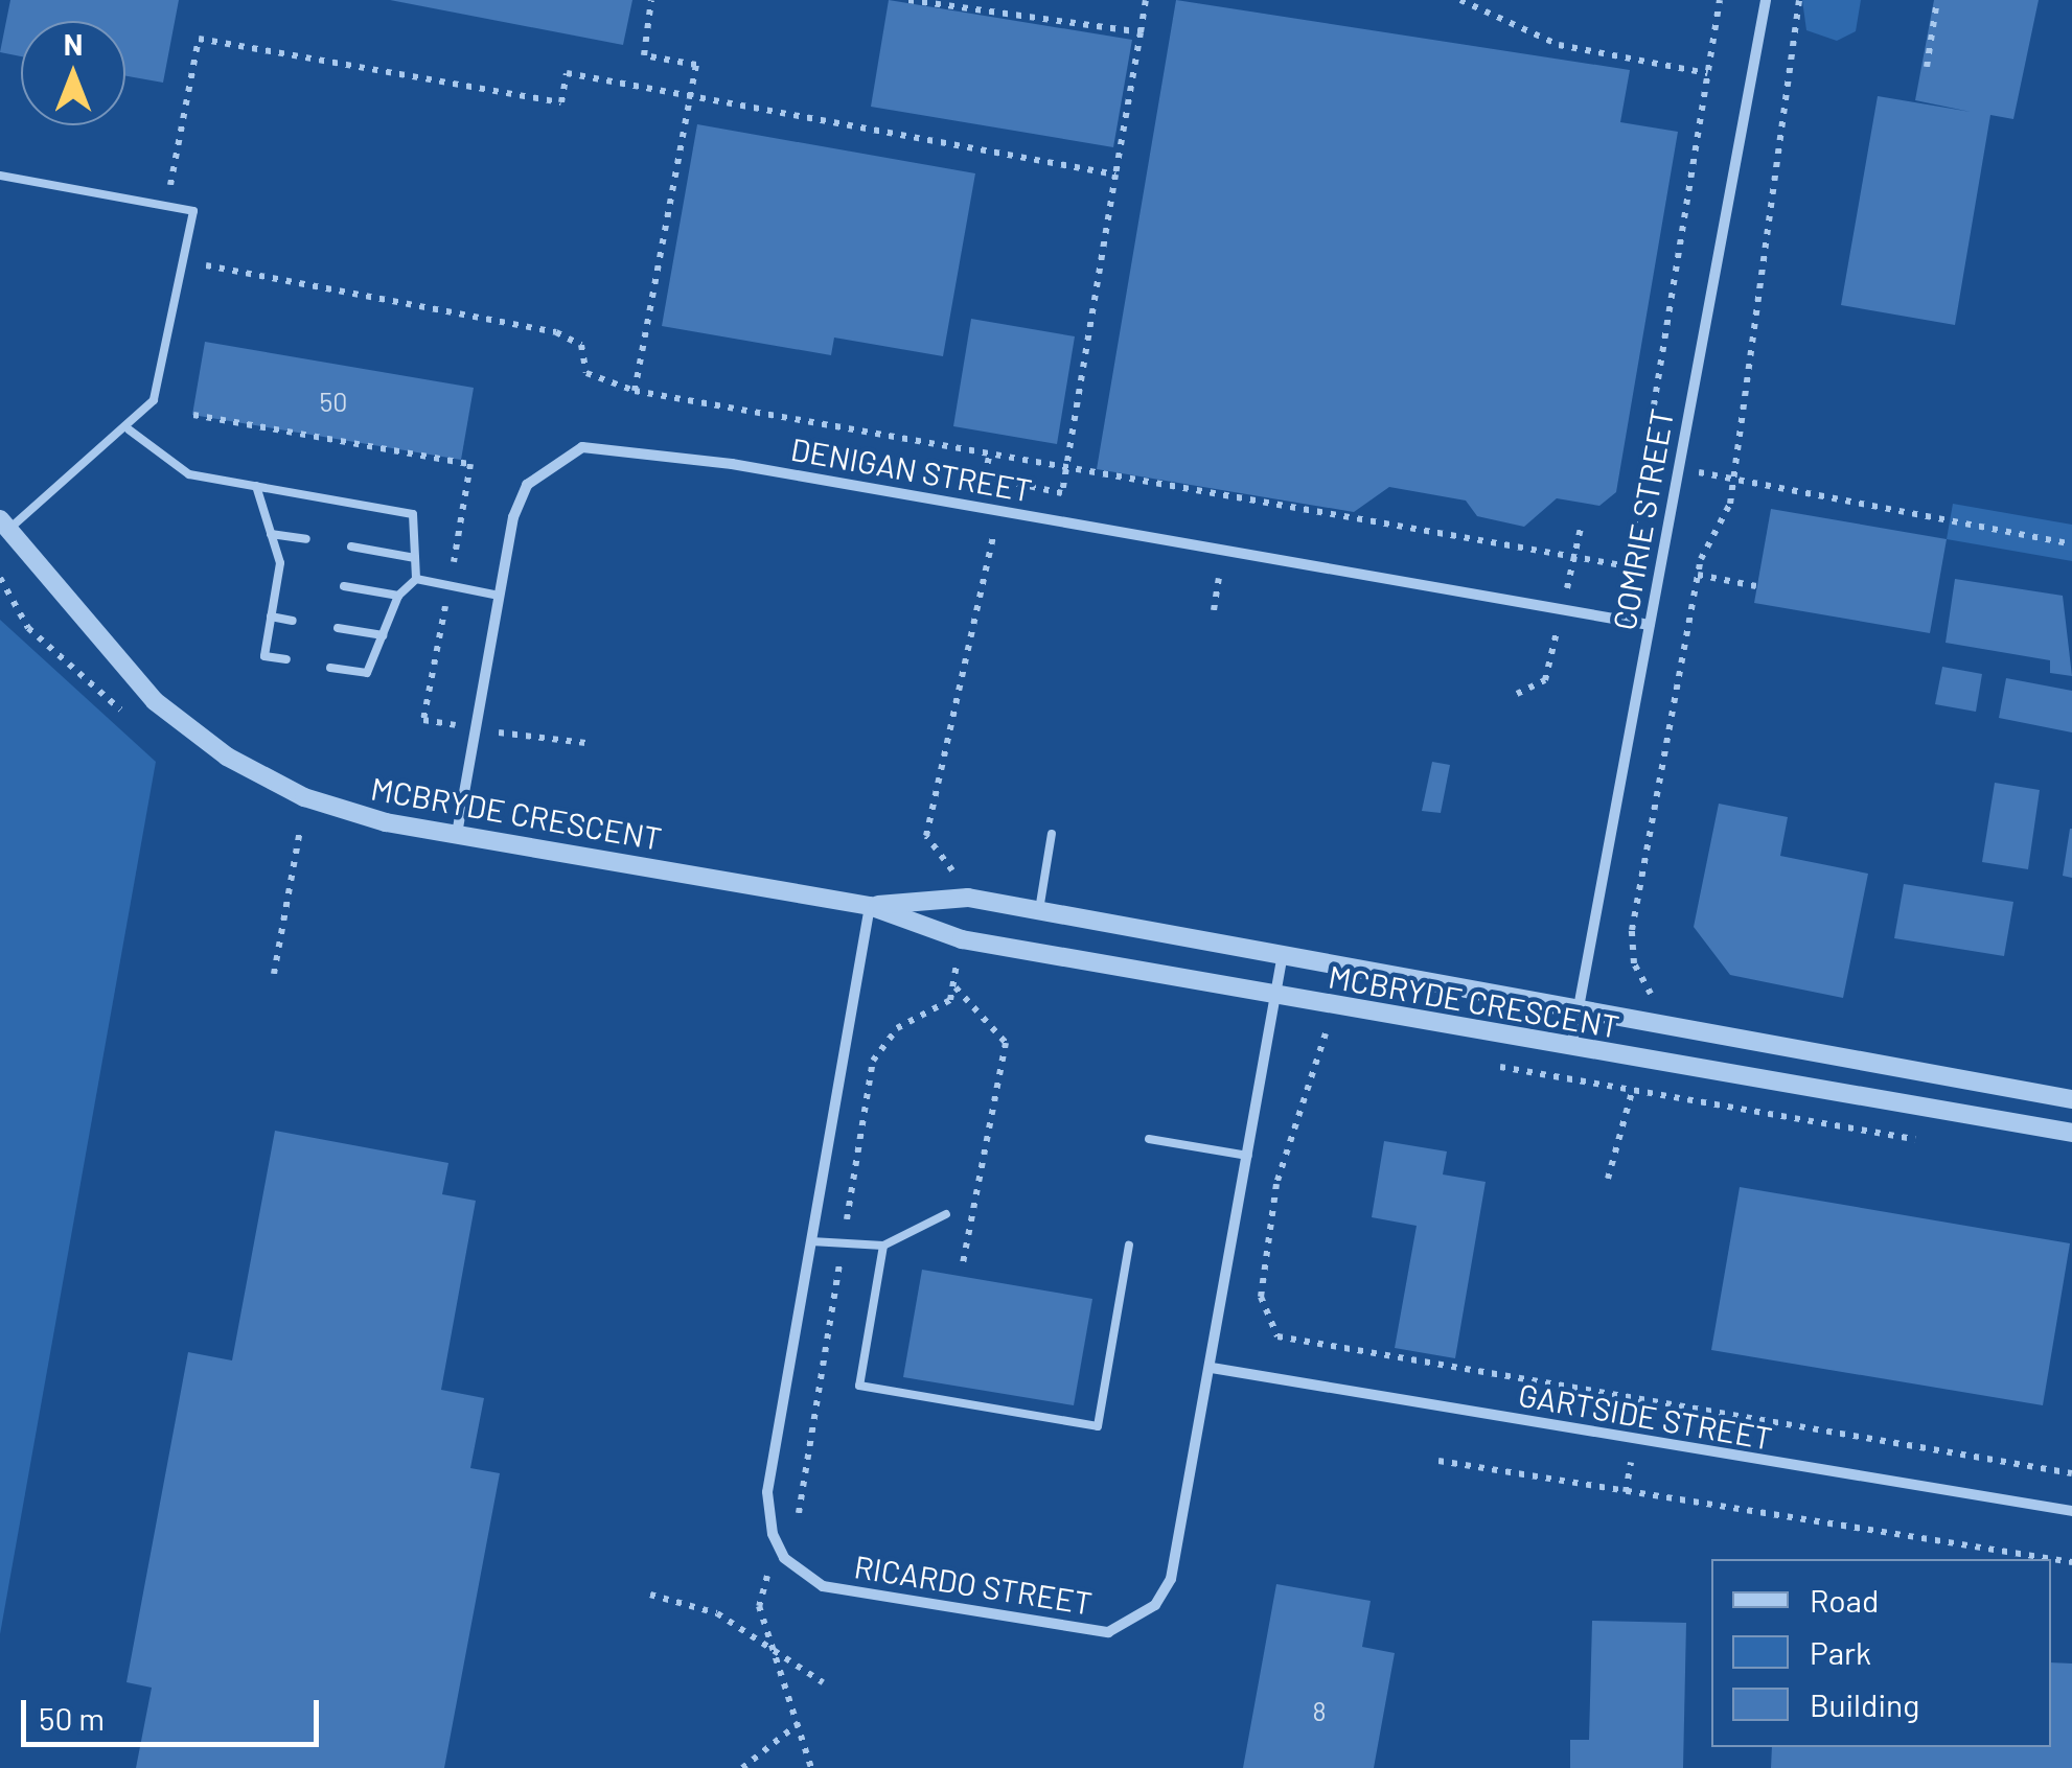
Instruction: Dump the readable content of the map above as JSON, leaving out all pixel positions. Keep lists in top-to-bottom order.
{
  "streets": {
    "street": [
      "DENIGAN STREET",
      "COMRIE STREET",
      "MCBRYDE CRESCENT",
      "GARTSIDE STREET",
      "RICARDO STREET"
    ]
  },
  "crossings": [
    ["DENIGAN STREET", "COMRIE STREET"],
    ["DENIGAN STREET", "MCBRYDE CRESCENT"],
    ["COMRIE STREET", "MCBRYDE CRESCENT"],
    ["MCBRYDE CRESCENT", "RICARDO STREET"],
    ["GARTSIDE STREET", "RICARDO STREET"]
  ],
  "house_numbers": ["50", "8"],
  "legend": ["Road", "Park", "Building"],
  "scale_bar": "50 m",
  "north": "top"
}
